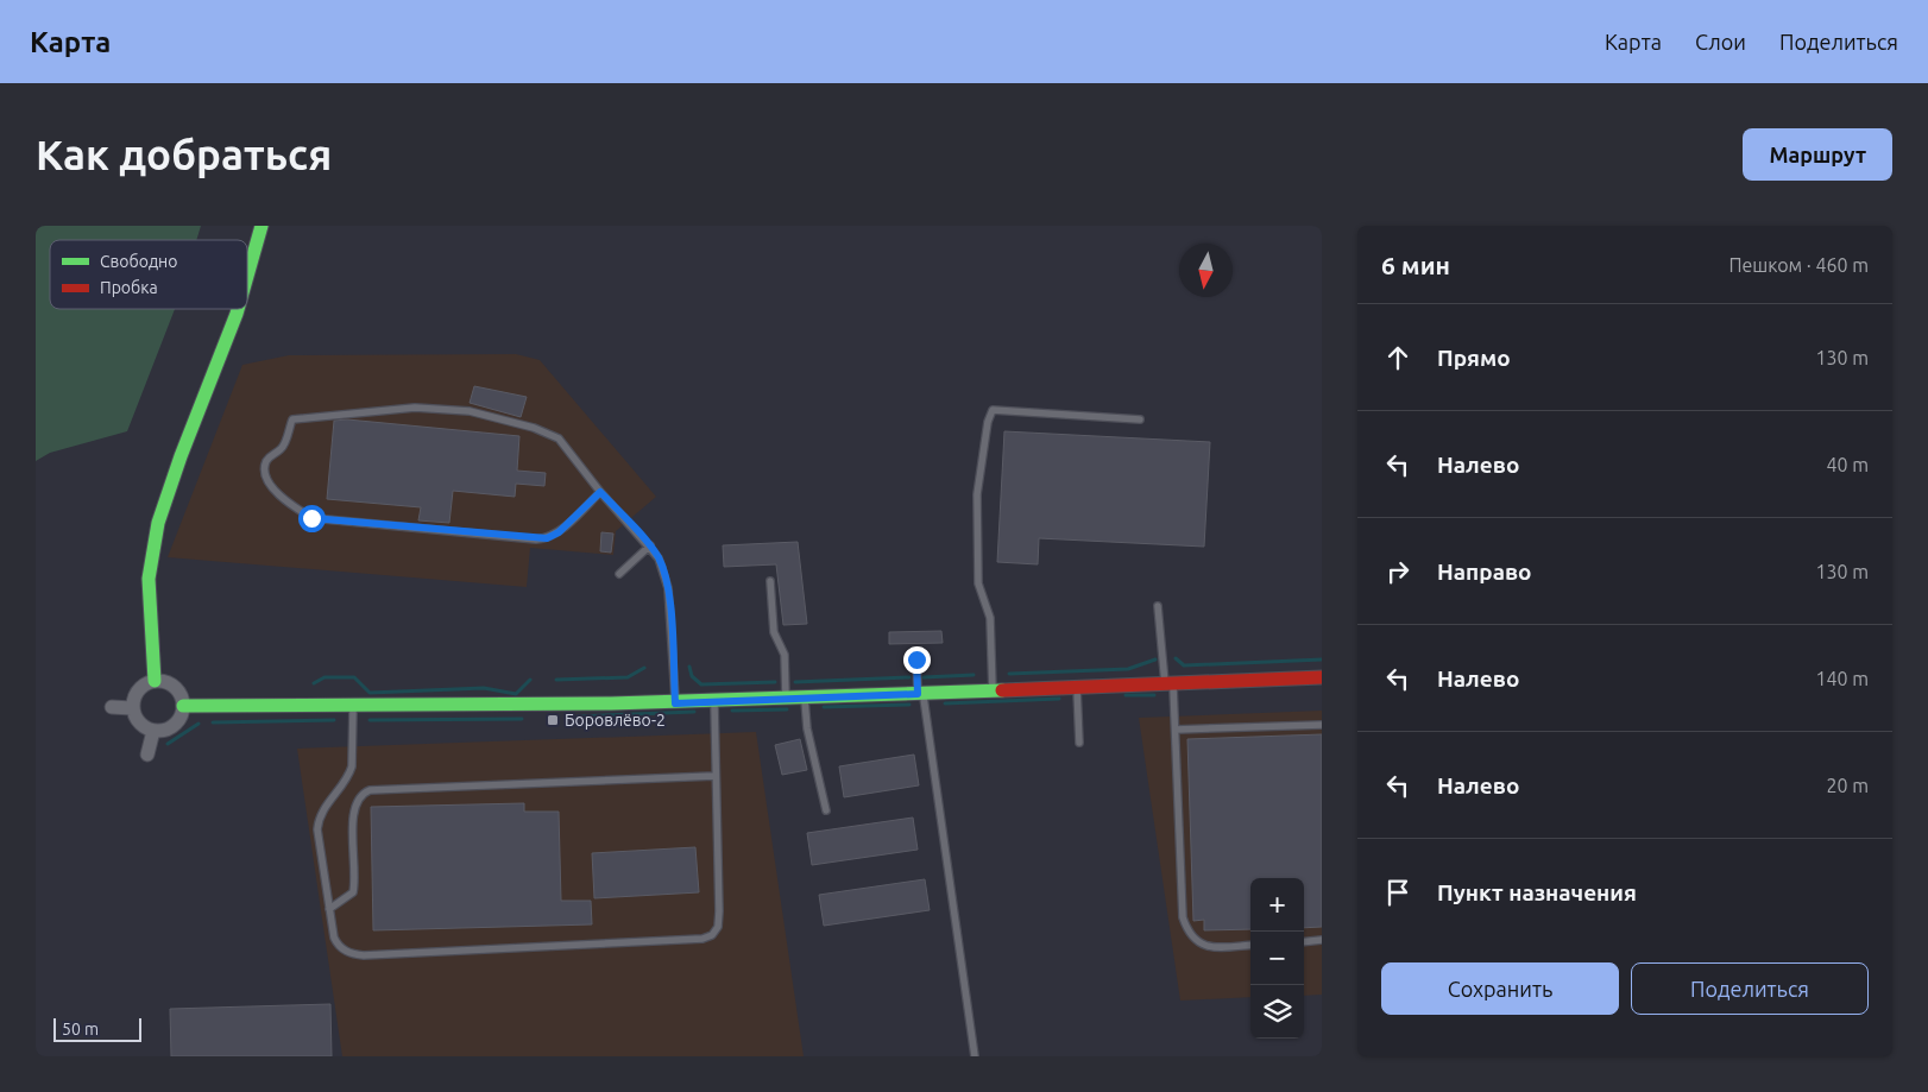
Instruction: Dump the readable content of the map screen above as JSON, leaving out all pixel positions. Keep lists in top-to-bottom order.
{
  "places": {
    "transit": ["Боровлёво-2"]
  },
  "legend": ["Свободно", "Пробка"],
  "scale_bar": "50 m",
  "north": "bottom",
  "page": {
    "header": "Карта",
    "nav": ["Карта", "Слои", "Поделиться"],
    "buttons": [
      "Маршрут",
      ["Сохранить", "Поделиться"]
    ],
    "title": "Как добраться",
    "heading": ["6 мин", "Пешком · 460 m"],
    "list": [
      ["Прямо", "130 m"],
      ["Налево", "40 m"],
      ["Направо", "130 m"],
      ["Налево", "140 m"],
      ["Налево", "20 m"],
      "Пункт назначения"
    ],
    "map_buttons": ["+", "−"],
    "scale": "50 m"
  }
}
